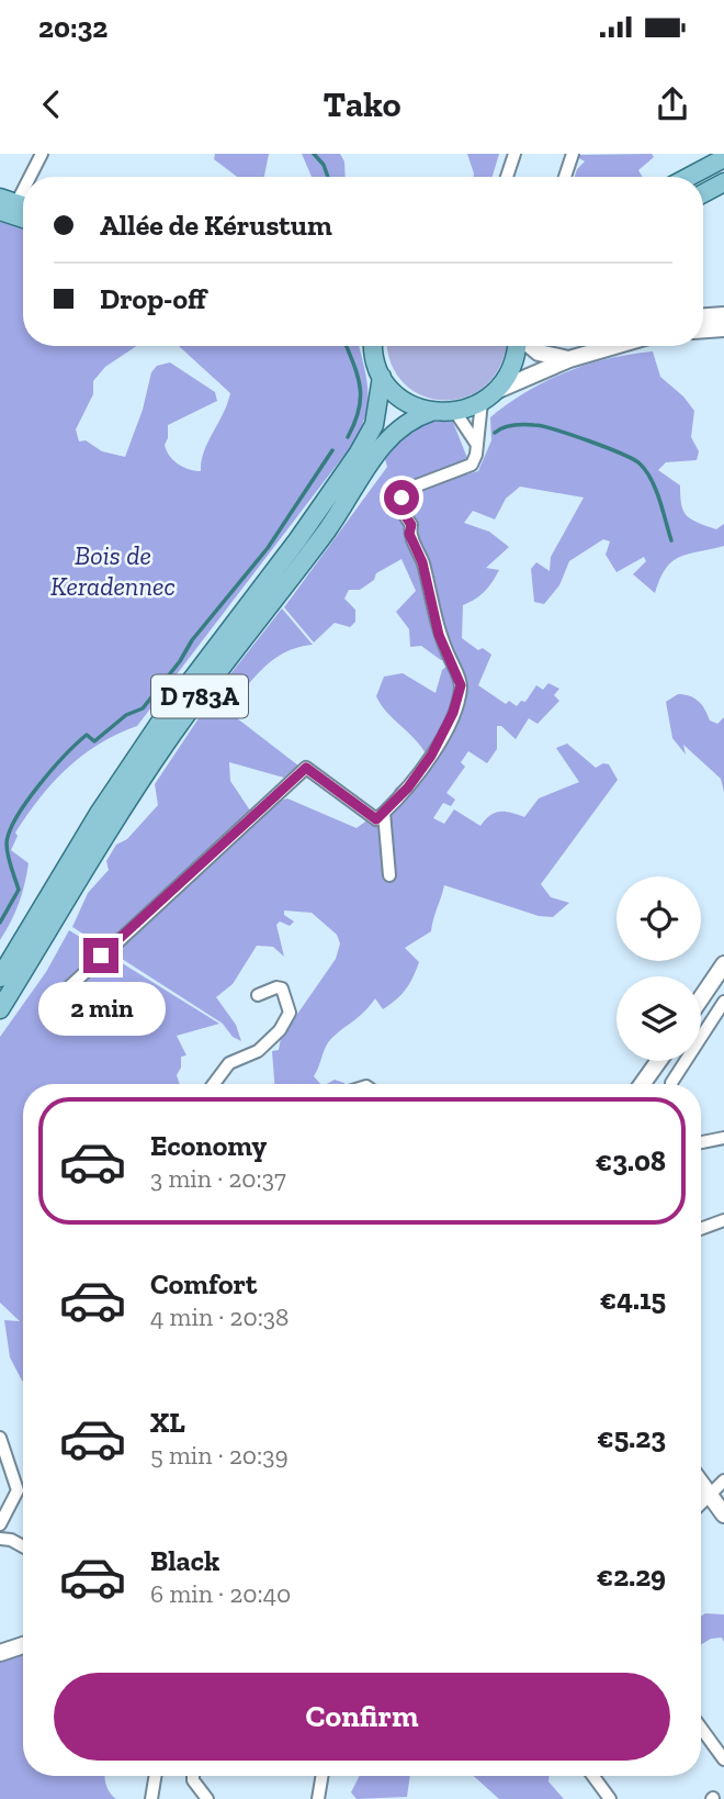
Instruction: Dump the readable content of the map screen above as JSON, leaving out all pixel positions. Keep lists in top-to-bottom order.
{
  "streets": {
    "main road": ["D 783A"]
  },
  "parks": ["Bois de Keradennec"],
  "page": {
    "status": "20:32",
    "header": "Tako",
    "banner": ["Allée de Kérustum", "Drop-off"],
    "bubble": "2 min",
    "list": [
      {
        "name": "Economy",
        "note": "3 min · 20:37",
        "value": "€3.08"
      },
      {
        "name": "Comfort",
        "note": "4 min · 20:38",
        "value": "€4.15"
      },
      {
        "name": "XL",
        "note": "5 min · 20:39",
        "value": "€5.23"
      },
      {
        "name": "Black",
        "note": "6 min · 20:40",
        "value": "€2.29"
      }
    ],
    "buttons": "Confirm"
  }
}
